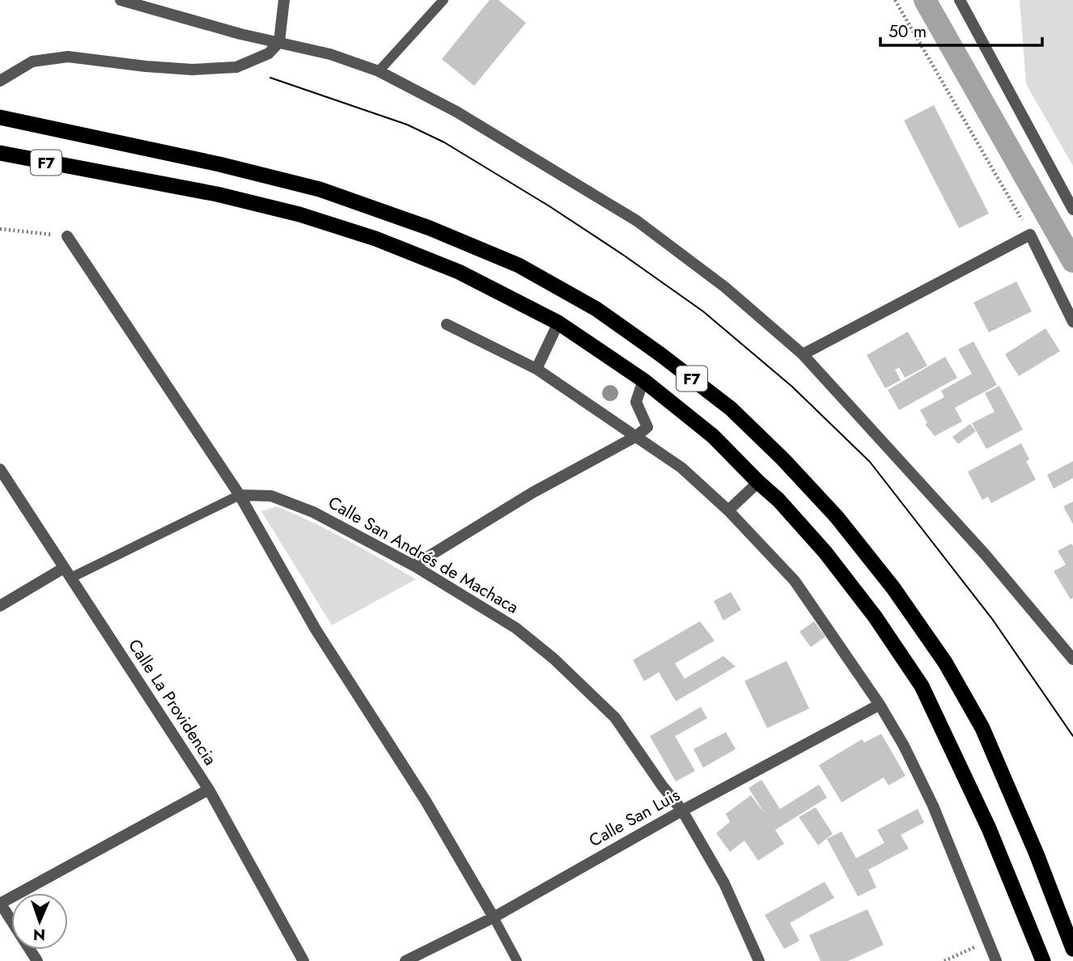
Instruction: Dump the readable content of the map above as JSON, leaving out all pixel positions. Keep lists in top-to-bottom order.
{
  "streets": {
    "highway": ["F7"],
    "street": ["Calle San Andrés de Machaca", "Calle La Providencia", "Calle San Luis"]
  },
  "crossings": [
    ["Calle San Andrés de Machaca", "Calle San Luis"]
  ],
  "scale_bar": "50 m",
  "north": "bottom"
}
